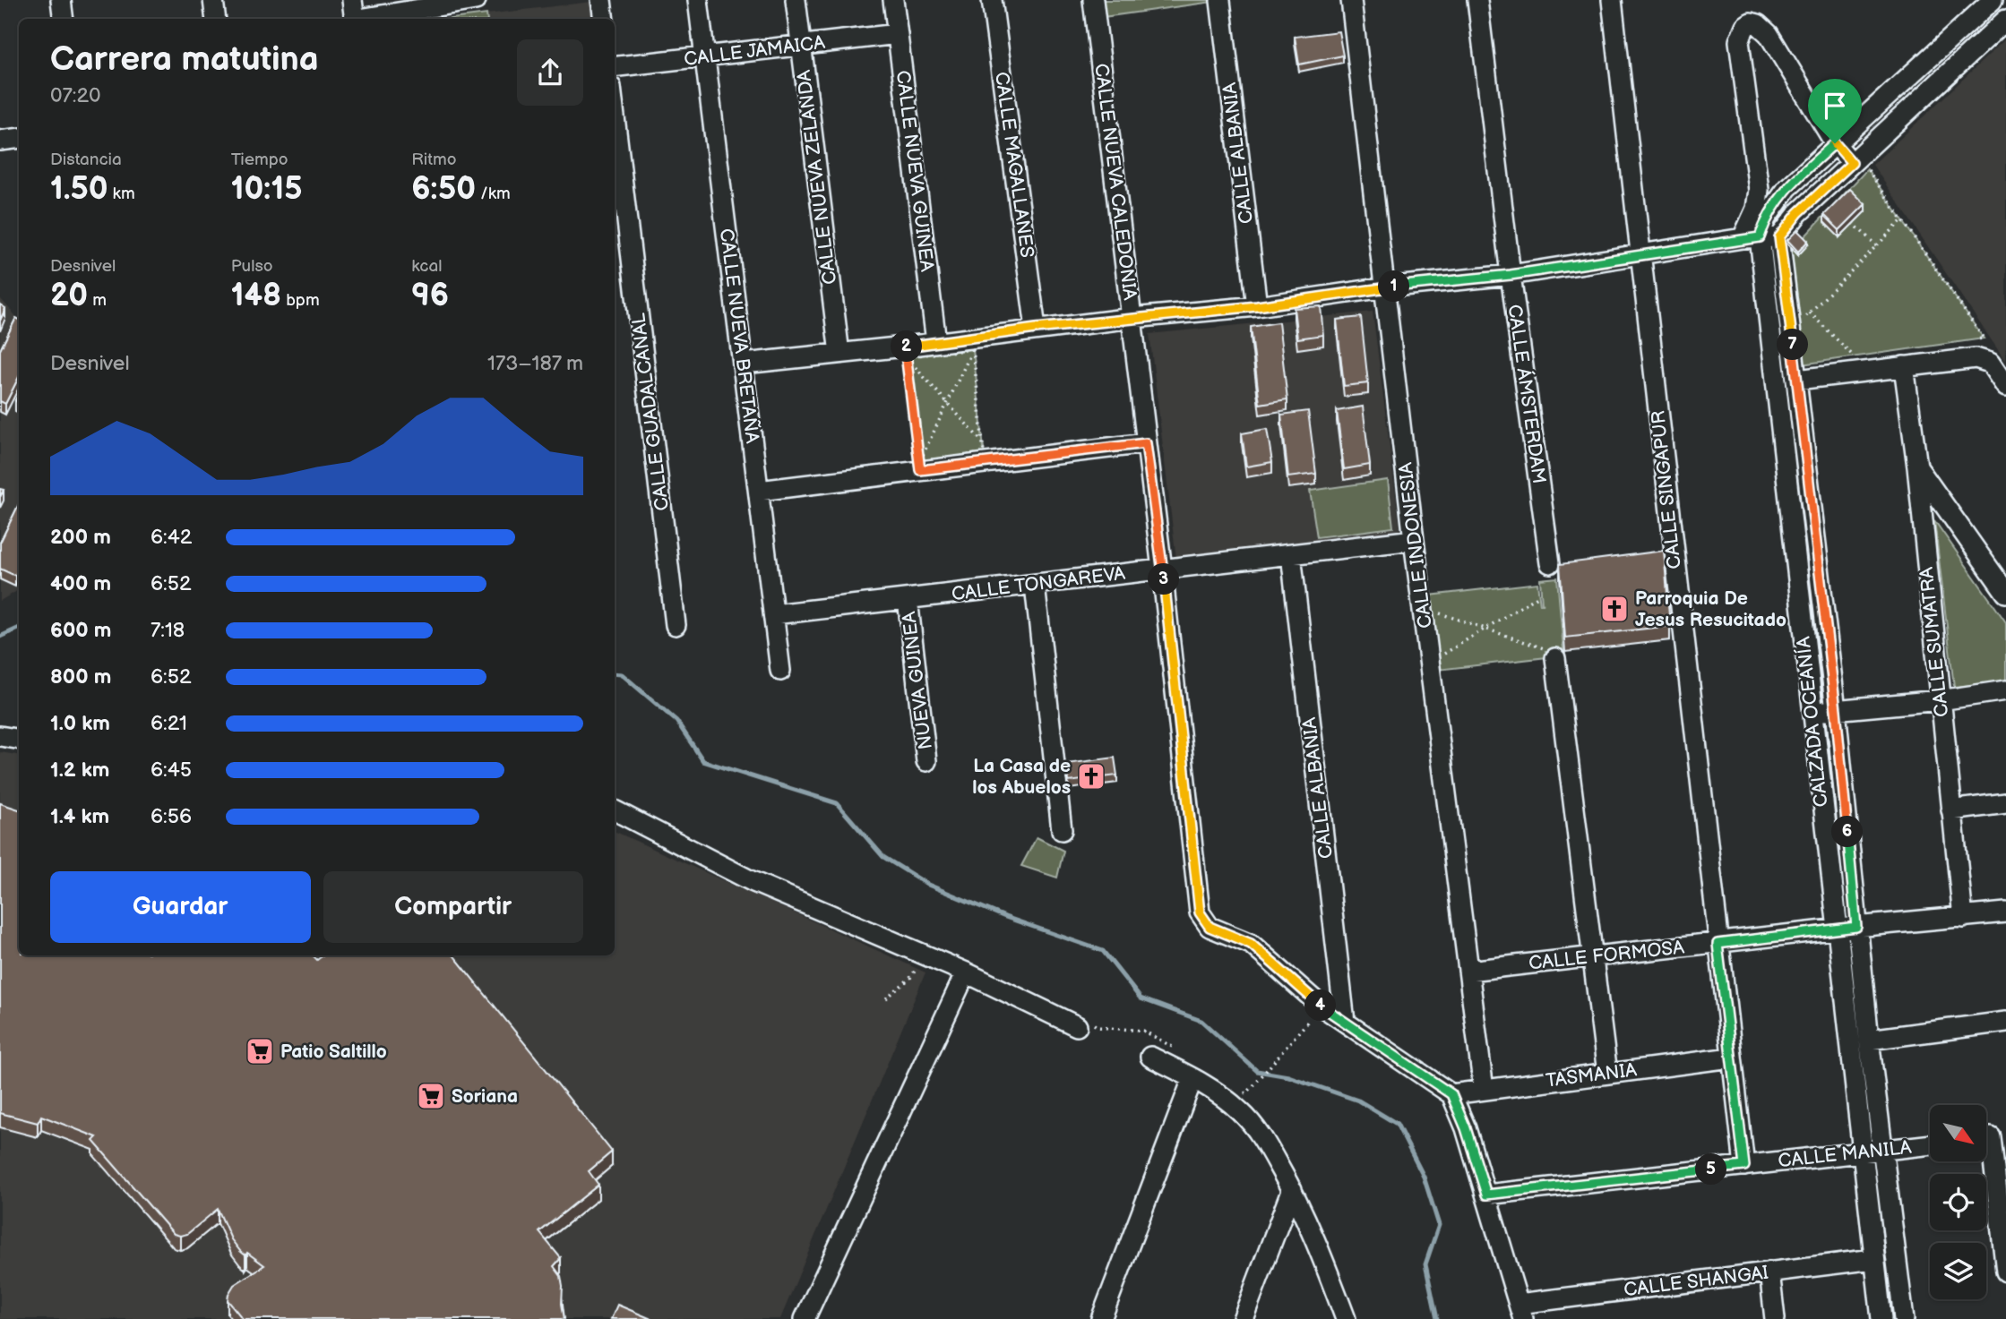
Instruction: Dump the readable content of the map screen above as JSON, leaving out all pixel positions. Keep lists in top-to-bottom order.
{
  "streets": {
    "street": [
      "CALLE JAMAICA",
      "CALLE ALBANIA",
      "CALLE MAGALLANES",
      "CALLE NUEVA GUINEA",
      "CALLE NUEVA ZELANDA",
      "CALLE NUEVA CALEDONIA",
      "CALLE NUEVA BRETAÑA",
      "CALLE ÁMSTERDAM",
      "CALLE GUADALCANAL",
      "CALLE SINGAPUR",
      "CALLE INDONESIA",
      "CALLE TONGAREVA",
      "CALLE SUMATRA",
      "NUEVA GUINEA",
      "CALZADA OCEANÍA",
      "CALLE FORMOSA",
      "TASMANIA",
      "CALLE MANILA",
      "CALLE SHANGAI"
    ]
  },
  "crossings": [
    ["CALLE JAMAICA", "CALLE NUEVA GUINEA"],
    ["CALLE JAMAICA", "CALLE NUEVA ZELANDA"],
    ["CALLE JAMAICA", "CALLE NUEVA BRETAÑA"],
    ["CALLE ALBANIA", "CALLE NUEVA CALEDONIA"],
    ["CALLE ALBANIA", "CALLE TONGAREVA"],
    ["CALLE NUEVA CALEDONIA", "CALLE TONGAREVA"],
    ["CALLE NUEVA CALEDONIA", "TASMANIA"],
    ["CALLE NUEVA BRETAÑA", "CALLE TONGAREVA"],
    ["CALLE SINGAPUR", "CALLE FORMOSA"],
    ["CALLE SINGAPUR", "TASMANIA"],
    ["CALLE SINGAPUR", "CALLE MANILA"],
    ["CALLE INDONESIA", "CALLE TONGAREVA"],
    ["CALLE INDONESIA", "CALLE FORMOSA"],
    ["CALLE INDONESIA", "TASMANIA"],
    ["CALLE TONGAREVA", "NUEVA GUINEA"],
    ["CALLE SUMATRA", "CALLE FORMOSA"],
    ["CALZADA OCEANÍA", "CALLE FORMOSA"],
    ["CALZADA OCEANÍA", "CALLE MANILA"],
    ["CALZADA OCEANÍA", "CALLE SHANGAI"]
  ],
  "places": {
    "church": ["Parroquia De Jesus Resucitado", "La Casa de los Abuelos"],
    "supermarket": ["Patio Saltillo", "Soriana"]
  },
  "north": "bottom right",
  "page": {
    "heading": ["Carrera matutina", "07:20"],
    "stats": [
      ["Distancia", "1.50 km"],
      ["Tiempo", "10:15"],
      ["Ritmo", "6:50 /km"],
      ["Desnivel", "20 m"],
      ["Pulso", "148 bpm"],
      ["kcal", "96"]
    ],
    "pins": [
      "1",
      "7",
      "2",
      "3",
      "6",
      "4",
      "5"
    ],
    "chart": ["Desnivel", "173–187 m"],
    "list": [
      {
        "name": "200 m",
        "note": "6:42"
      },
      {
        "name": "400 m",
        "note": "6:52"
      },
      {
        "name": "600 m",
        "note": "7:18"
      },
      {
        "name": "800 m",
        "note": "6:52"
      },
      {
        "name": "1.0 km",
        "note": "6:21"
      },
      {
        "name": "1.2 km",
        "note": "6:45"
      },
      {
        "name": "1.4 km",
        "note": "6:56"
      }
    ],
    "buttons": ["Guardar", "Compartir"]
  }
}
